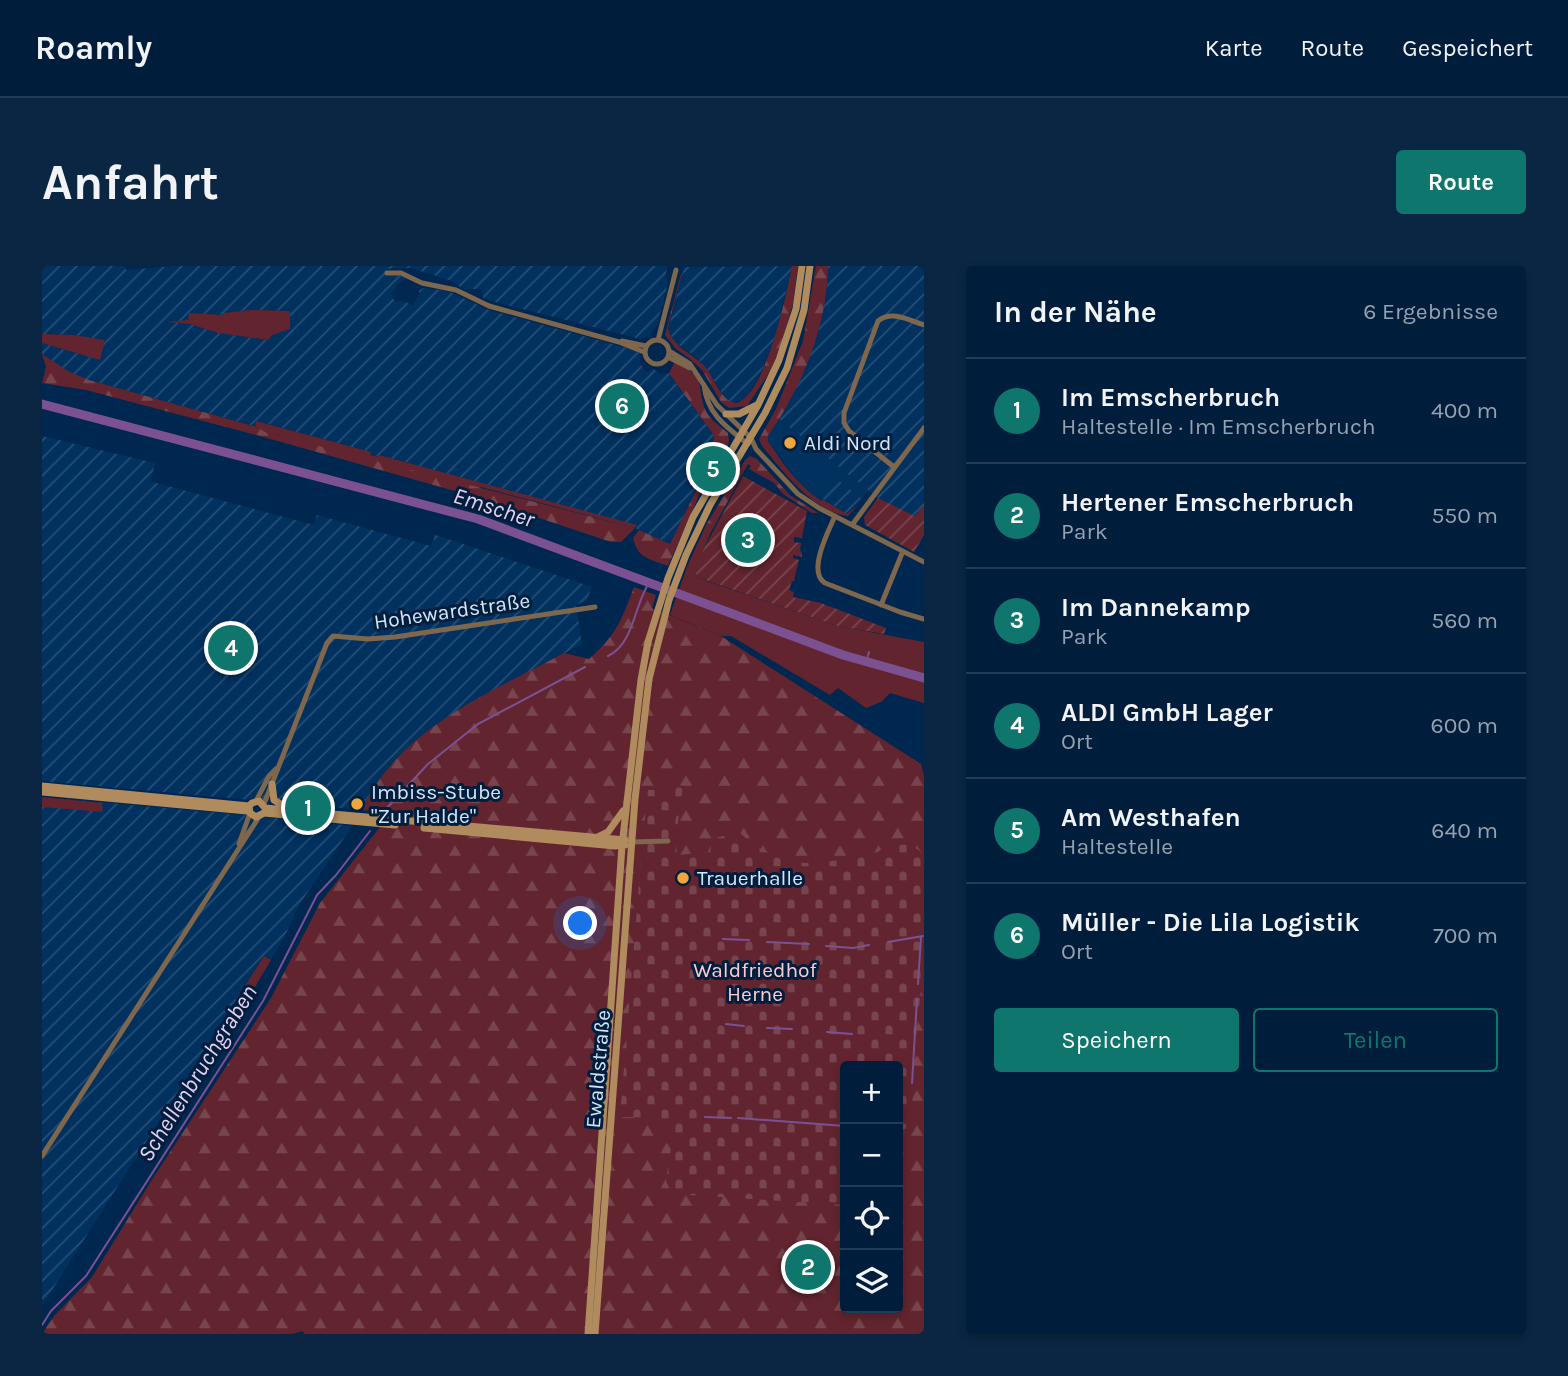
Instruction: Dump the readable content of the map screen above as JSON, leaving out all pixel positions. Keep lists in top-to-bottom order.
{
  "streets": {
    "main road": ["Ewaldstraße"],
    "street": ["Hohewardstraße"]
  },
  "water": ["Emscher", "Schellenbruchgraben"],
  "parks": ["Waldfriedhof Herne"],
  "places": ["Aldi Nord", "Imbiss-Stube \"Zur Halde\"", "Trauerhalle"],
  "page": {
    "header": "Roamly",
    "nav": ["Karte", "Route", "Gespeichert"],
    "buttons": [
      "Route",
      ["Speichern", "Teilen"]
    ],
    "title": "Anfahrt",
    "heading": ["In der Nähe", "6 Ergebnisse"],
    "list": [
      {
        "mark": "1",
        "name": "Im Emscherbruch",
        "note": "Haltestelle · Im Emscherbruch",
        "value": "400 m"
      },
      {
        "mark": "2",
        "name": "Hertener Emscherbruch",
        "note": "Park",
        "value": "550 m"
      },
      {
        "mark": "3",
        "name": "Im Dannekamp",
        "note": "Park",
        "value": "560 m"
      },
      {
        "mark": "4",
        "name": "ALDI GmbH Lager",
        "note": "Ort",
        "value": "600 m"
      },
      {
        "mark": "5",
        "name": "Am Westhafen",
        "note": "Haltestelle",
        "value": "640 m"
      },
      {
        "mark": "6",
        "name": "Müller - Die Lila Logistik",
        "note": "Ort",
        "value": "700 m"
      }
    ],
    "pins": [
      "6",
      "5",
      "3",
      "4",
      "1",
      "2"
    ],
    "map_buttons": ["+", "−"]
  }
}
